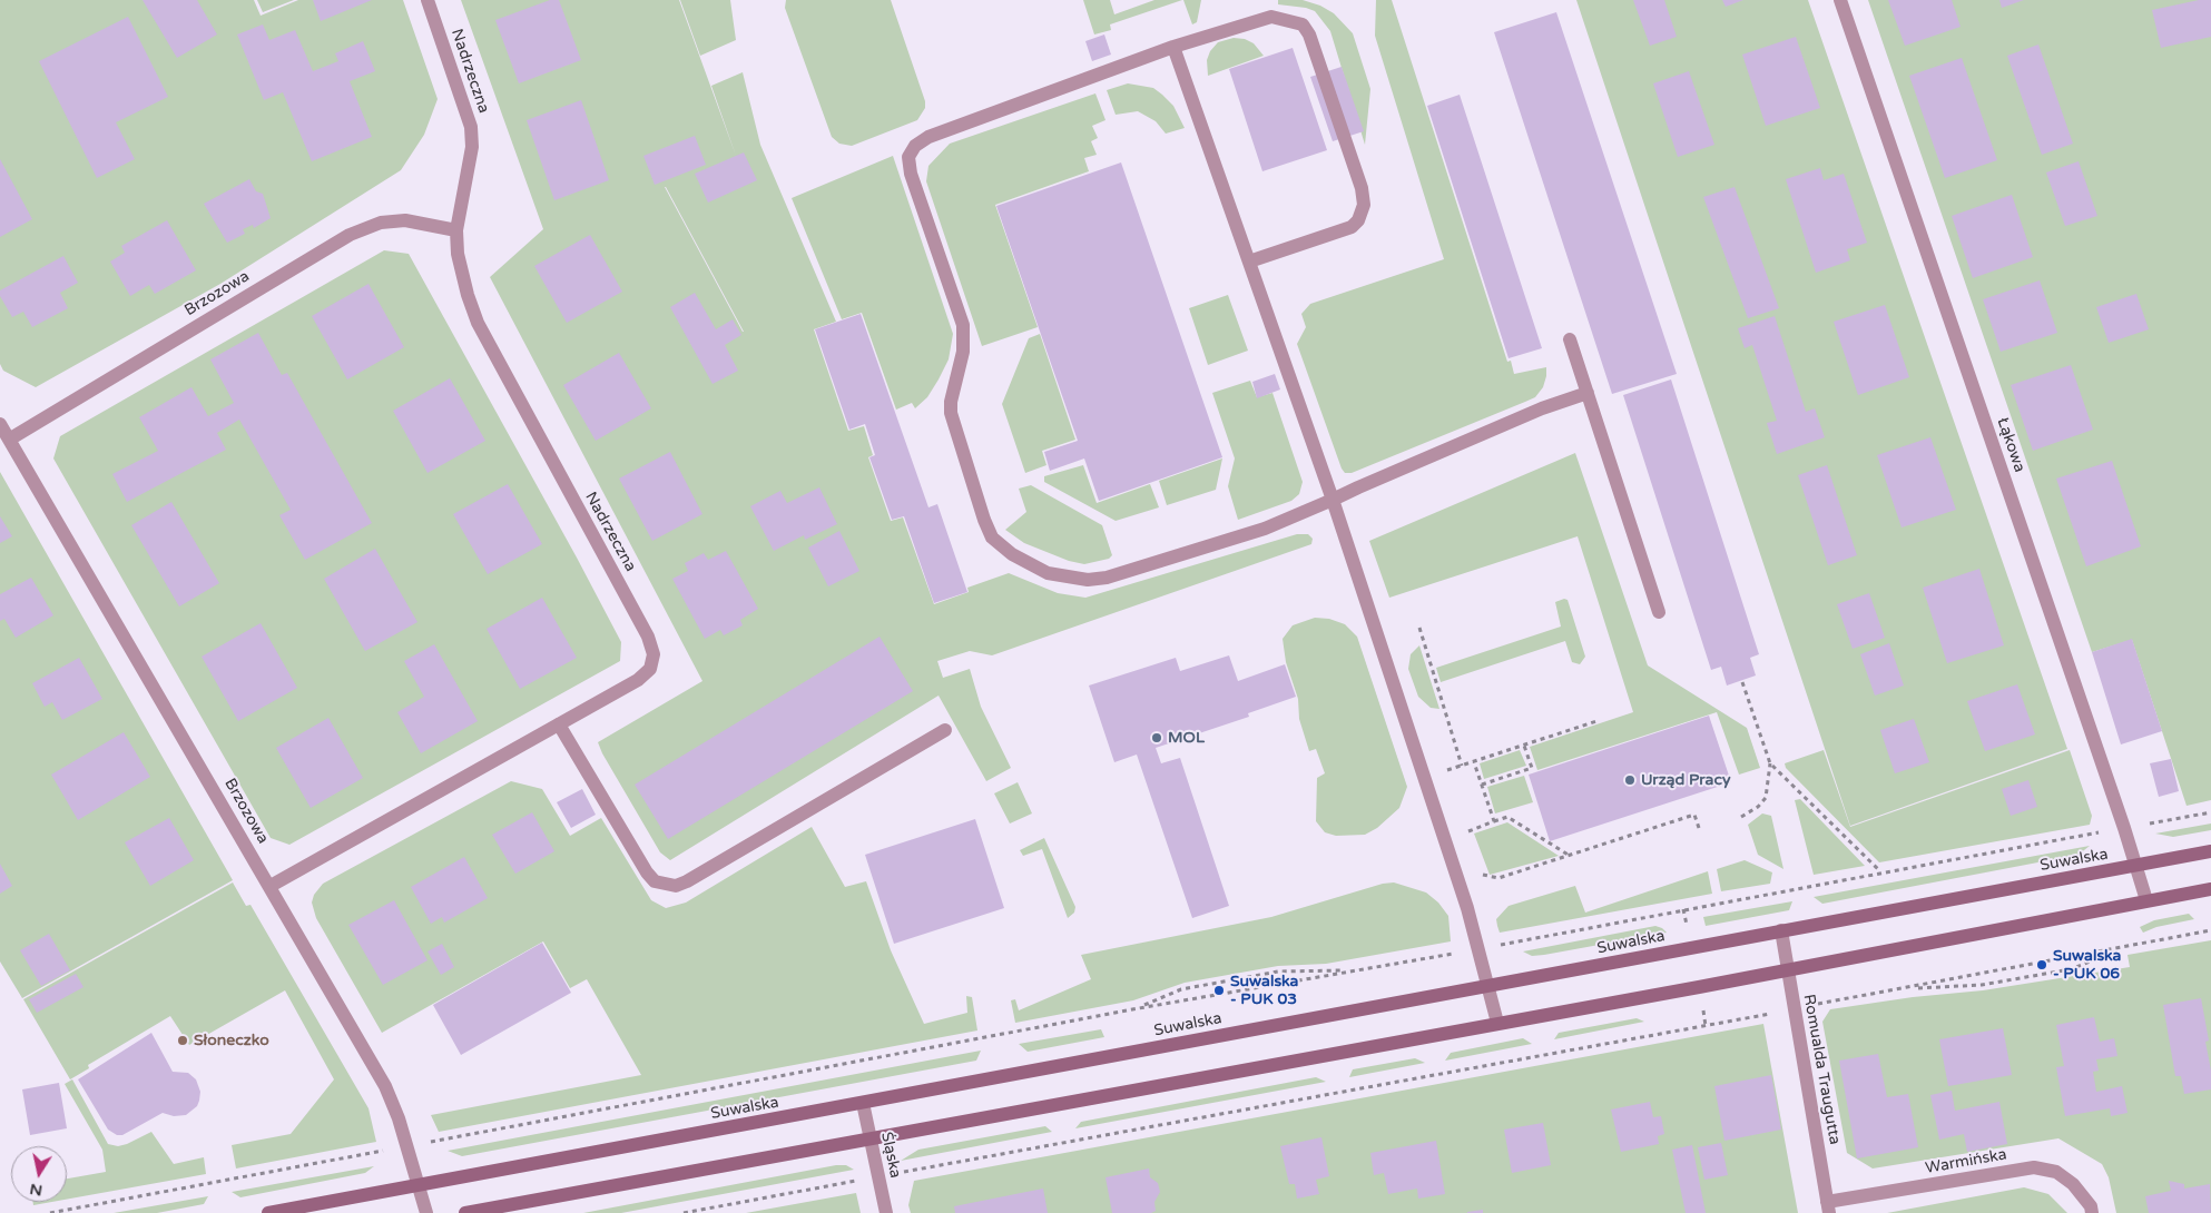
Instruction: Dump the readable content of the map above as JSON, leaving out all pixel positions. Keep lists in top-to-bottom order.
{
  "streets": {
    "street": [
      "Nadrzeczna",
      "Brzozowa",
      "Łąkowa",
      "Suwalska",
      "Romualda Traugutta",
      "Śląska",
      "Warmińska"
    ]
  },
  "crossings": [
    ["Nadrzeczna", "Brzozowa"],
    ["Brzozowa", "Suwalska"],
    ["Łąkowa", "Suwalska"],
    ["Suwalska", "Romualda Traugutta"],
    ["Suwalska", "Śląska"],
    ["Romualda Traugutta", "Warmińska"]
  ],
  "places": [
    "MOL",
    "Urząd Pracy",
    "Suwalska - PUK 06",
    "Suwalska - PUK 03",
    "Słoneczko"
  ],
  "north": "bottom"
}
